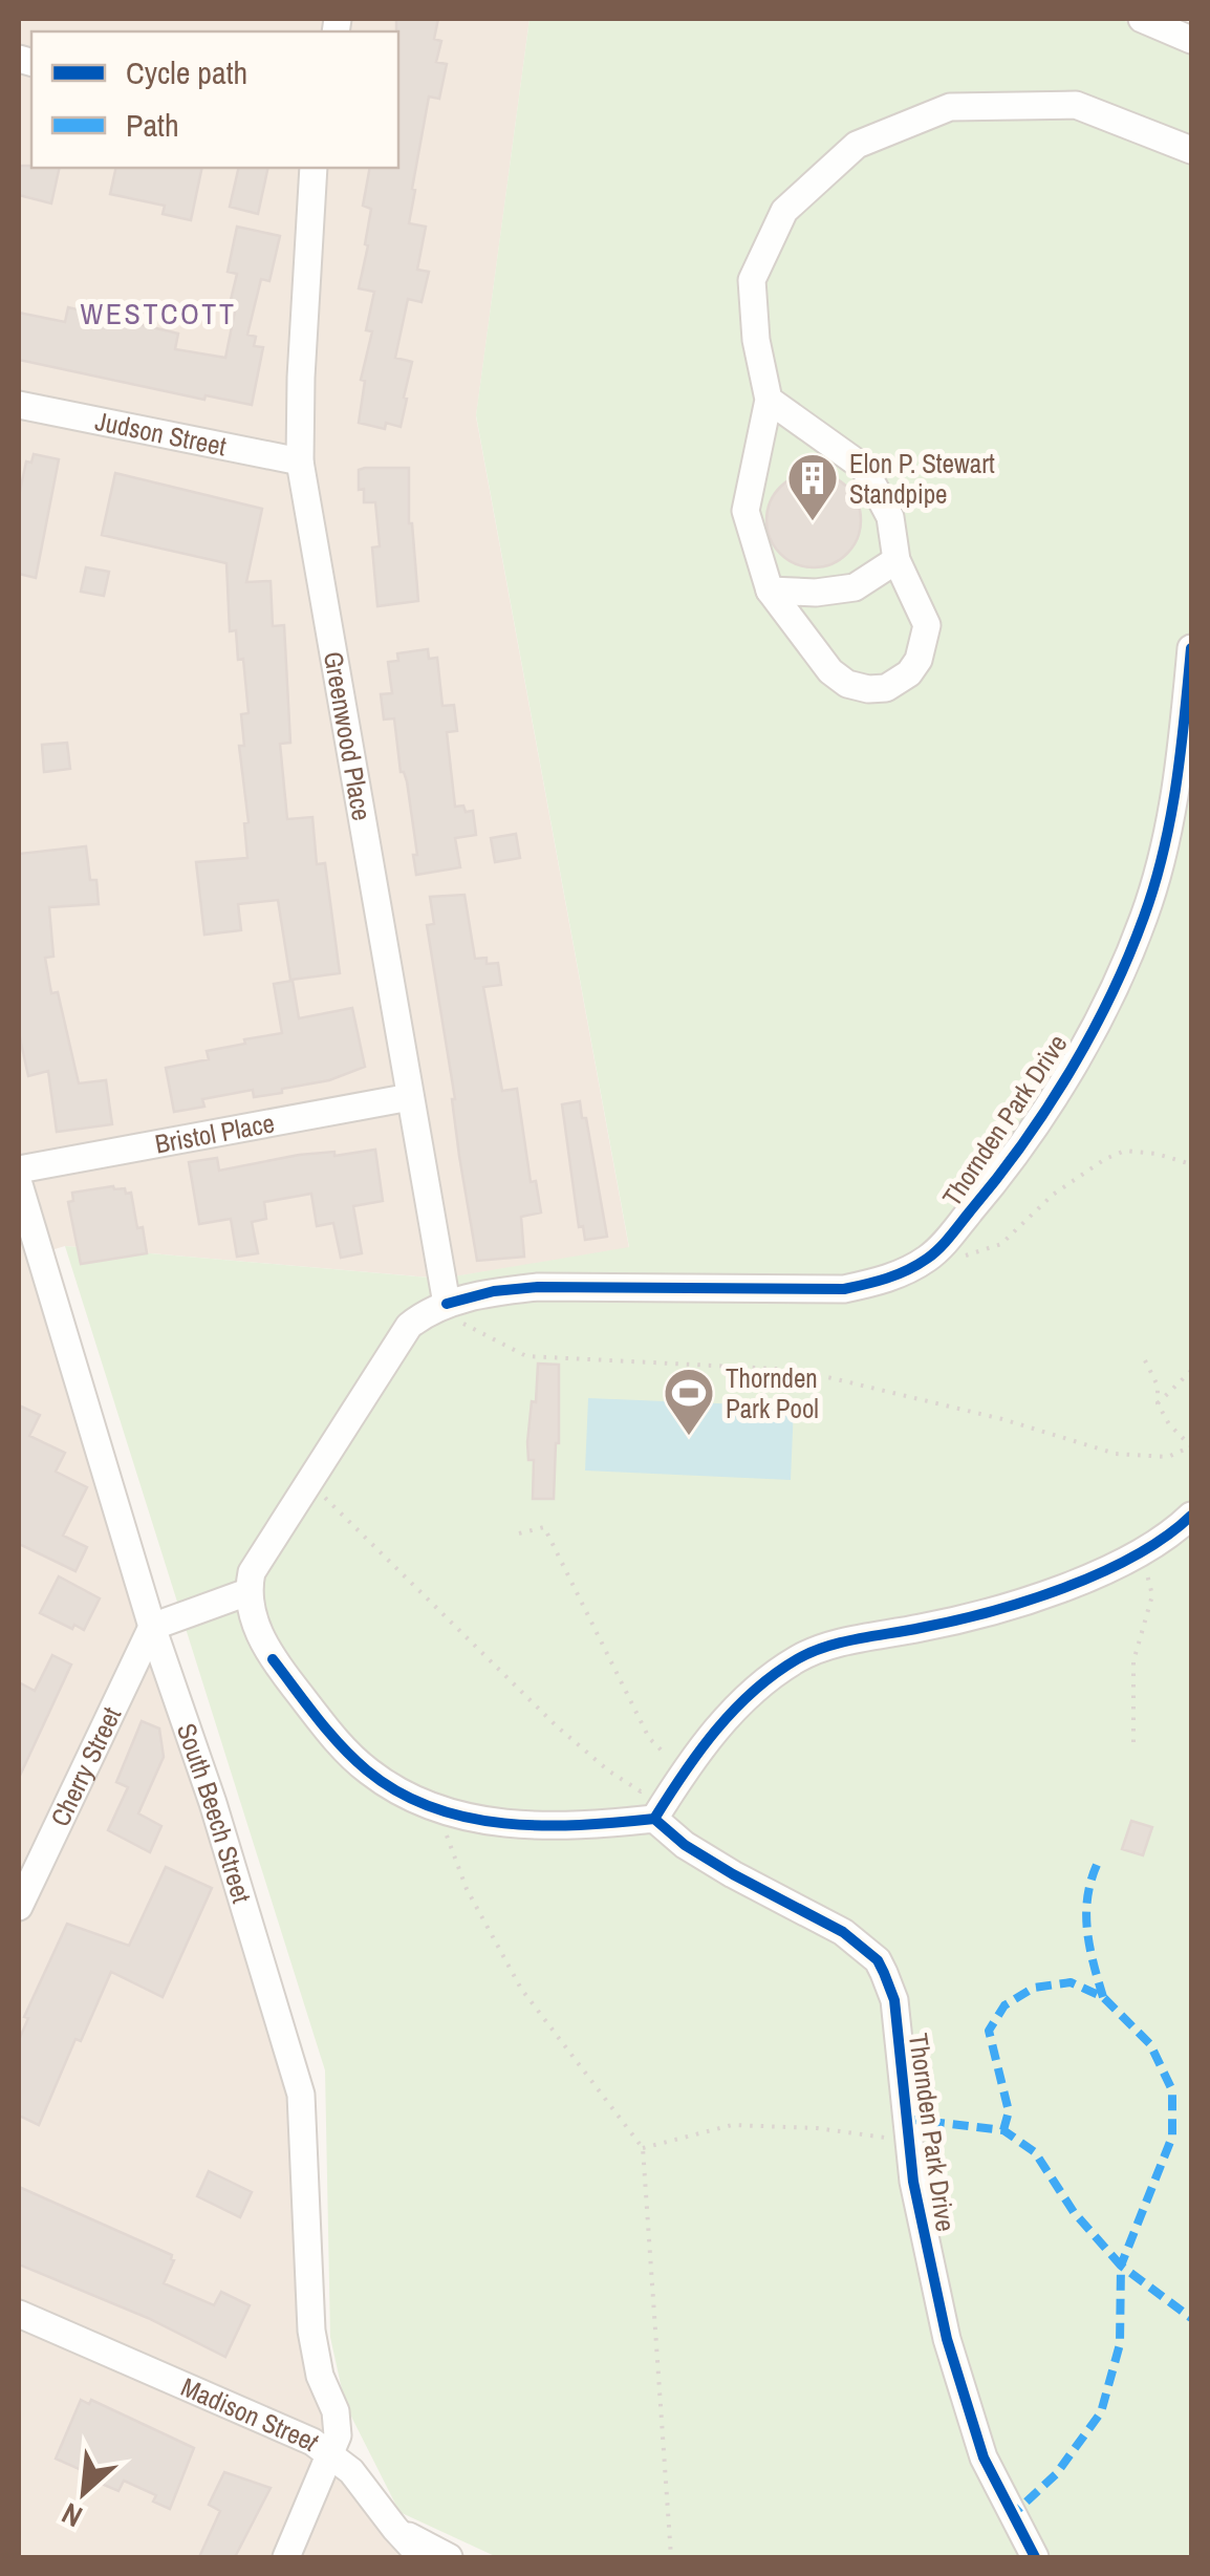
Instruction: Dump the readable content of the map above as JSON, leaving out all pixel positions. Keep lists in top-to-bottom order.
{
  "streets": {
    "street": [
      "Judson Street",
      "Greenwood Place",
      "Thornden Park Drive",
      "Bristol Place",
      "Cherry Street",
      "South Beech Street",
      "Madison Street"
    ]
  },
  "crossings": [
    ["Judson Street", "Greenwood Place"],
    ["Greenwood Place", "Thornden Park Drive"],
    ["Greenwood Place", "Bristol Place"],
    ["Cherry Street", "South Beech Street"],
    ["South Beech Street", "Madison Street"]
  ],
  "districts": ["WESTCOTT"],
  "places": {
    "building": ["Elon P. Stewart Standpipe"],
    "sports": ["Thornden Park Pool"]
  },
  "legend": ["Cycle path", "Path"],
  "north": "bottom left"
}
